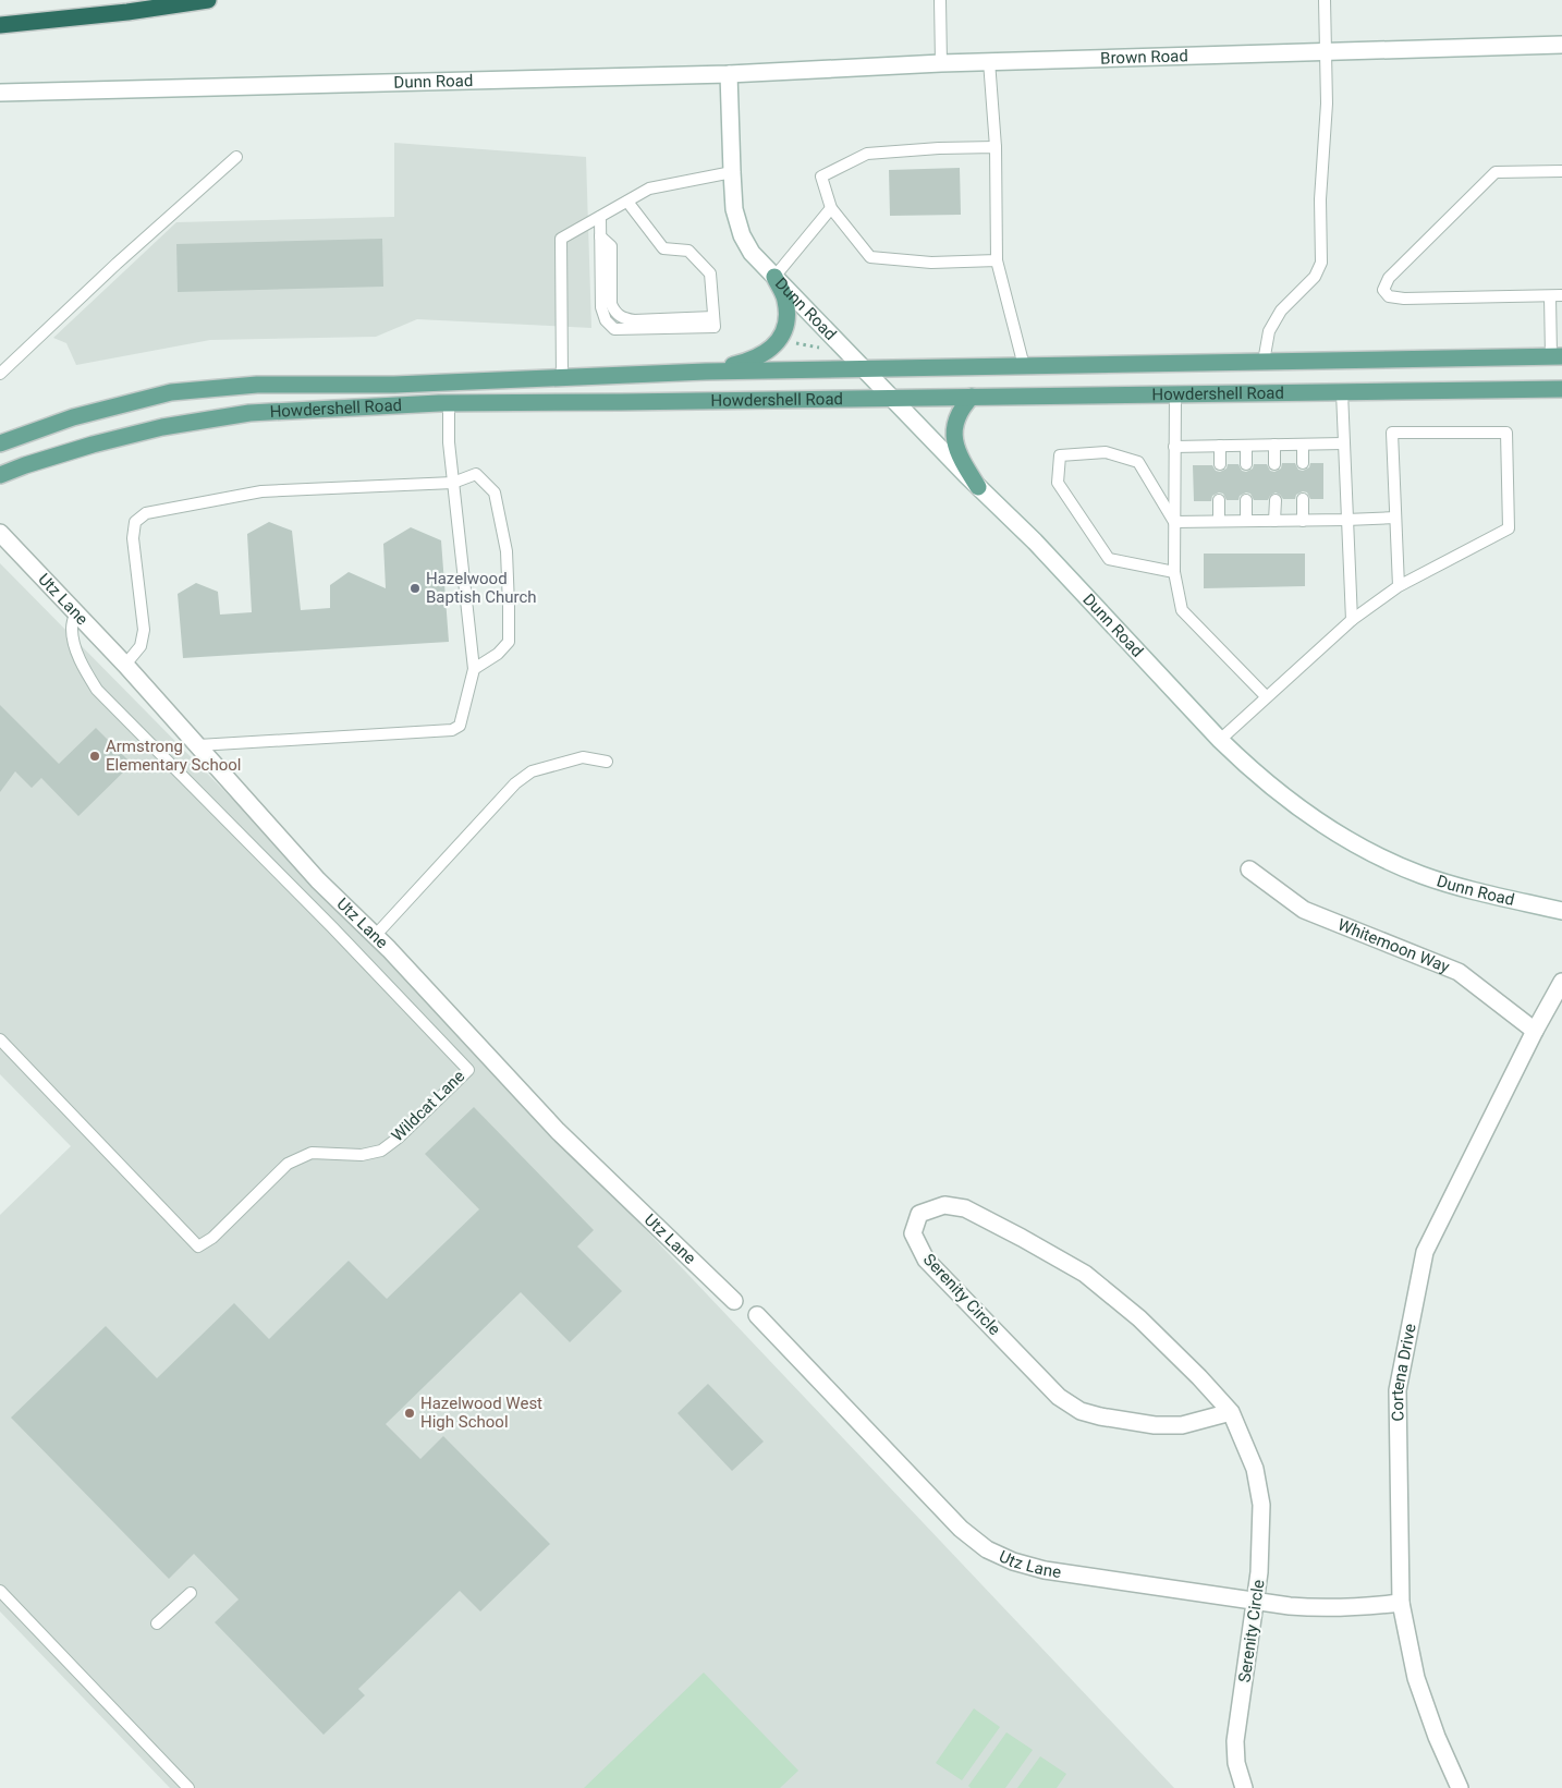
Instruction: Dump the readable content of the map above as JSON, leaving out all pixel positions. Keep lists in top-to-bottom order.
{
  "streets": {
    "main road": ["Howdershell Road"],
    "street": [
      "Brown Road",
      "Dunn Road",
      "Utz Lane",
      "Whitemoon Way",
      "Serenity Circle",
      "Cortena Drive"
    ],
    "lane": ["Wildcat Lane"]
  },
  "crossings": [
    ["Brown Road", "Dunn Road"],
    ["Dunn Road", "Howdershell Road"],
    ["Utz Lane", "Wildcat Lane"],
    ["Utz Lane", "Serenity Circle"],
    ["Utz Lane", "Cortena Drive"],
    ["Whitemoon Way", "Cortena Drive"]
  ],
  "places": ["Hazelwood Baptish Church", "Armstrong Elementary School", "Hazelwood West High School"]
}
